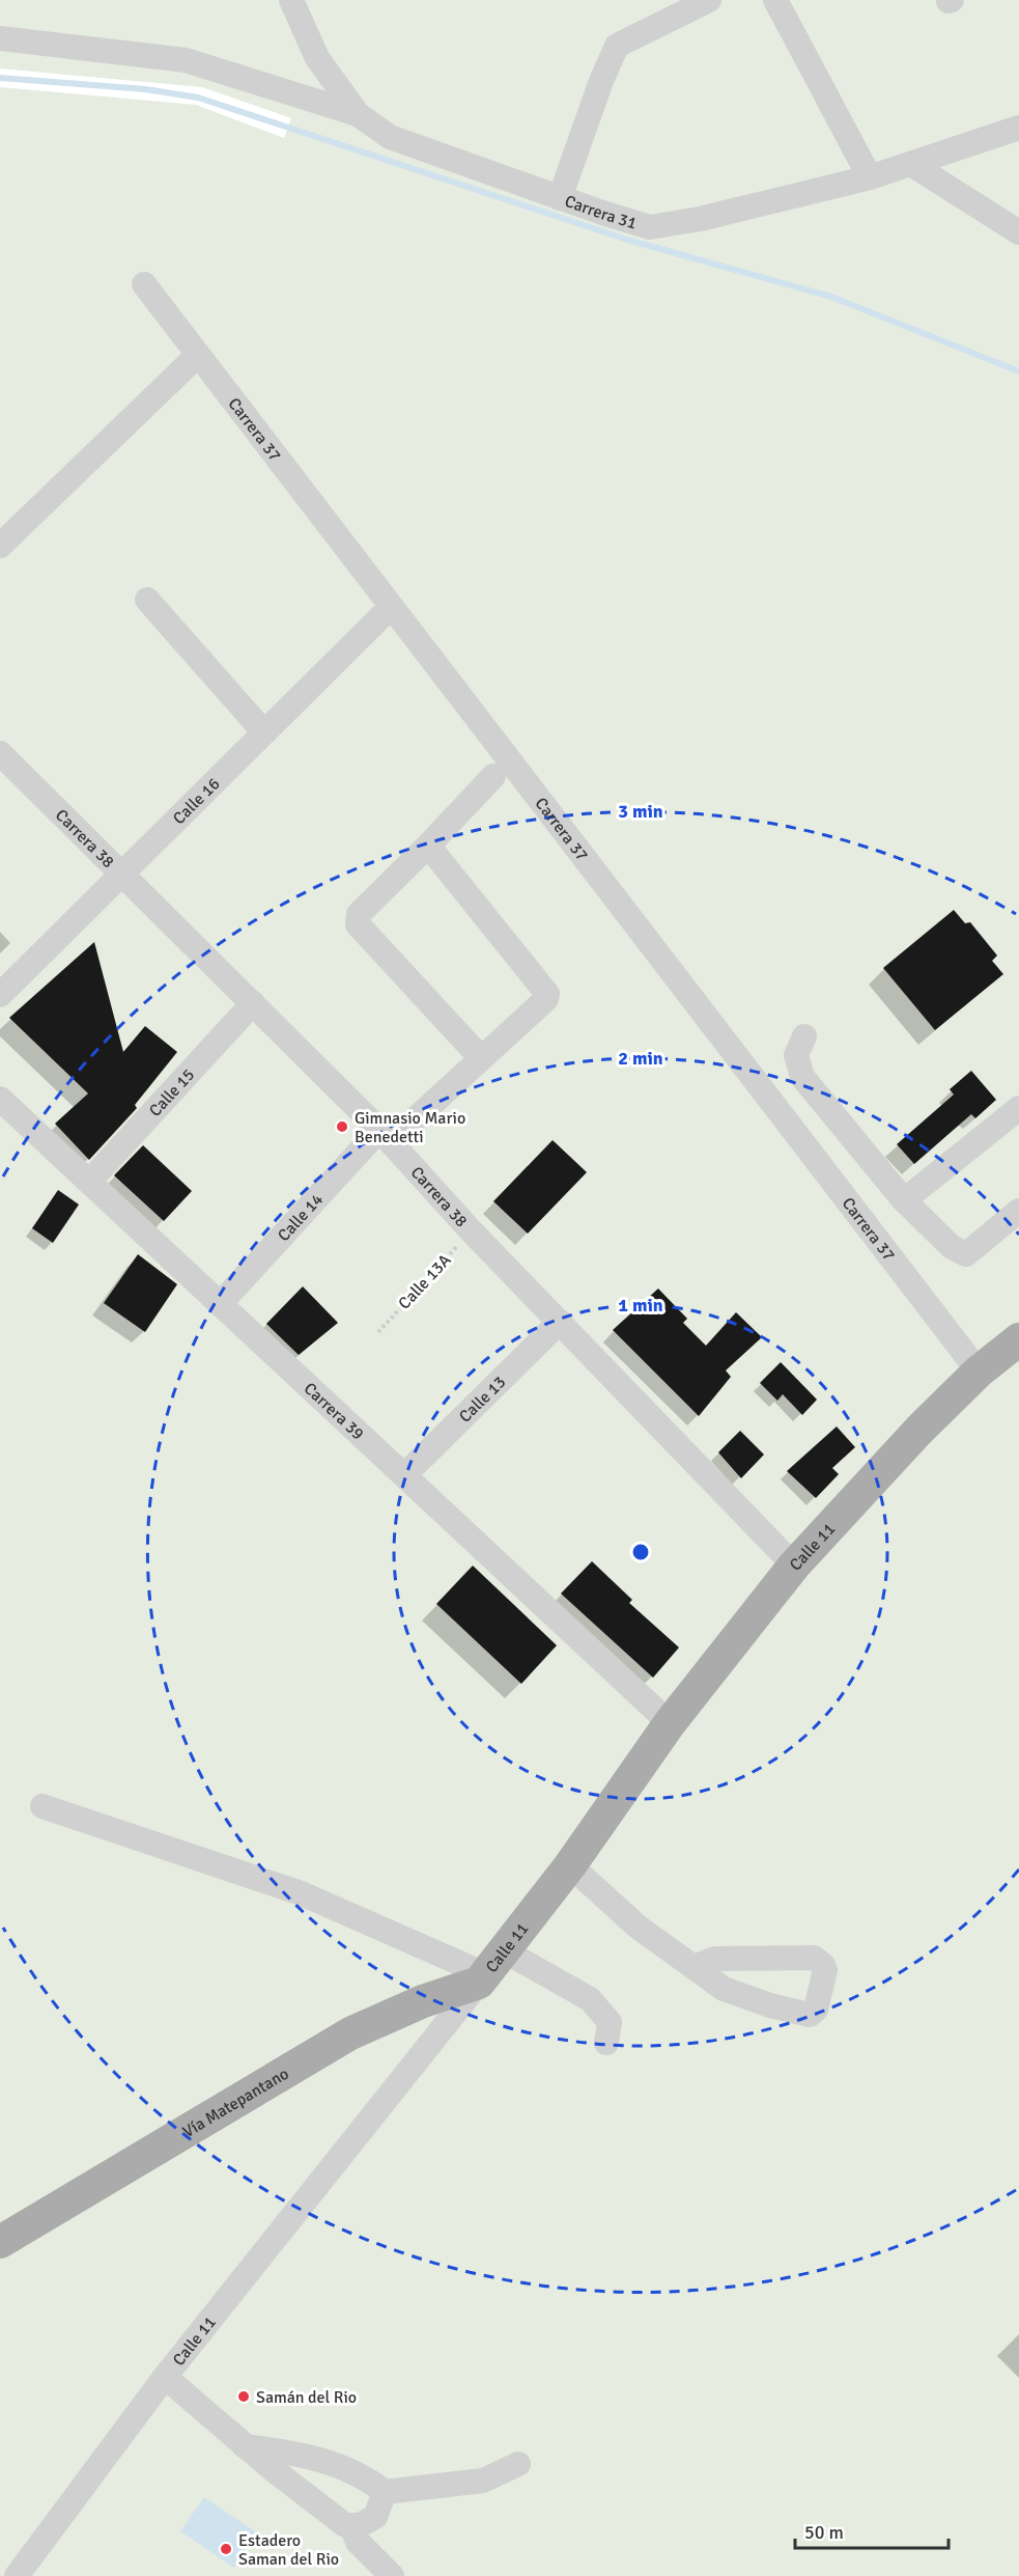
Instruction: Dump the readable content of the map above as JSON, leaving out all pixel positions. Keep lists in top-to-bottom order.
{
  "streets": {
    "main road": ["Calle 11", "Vía Matepantano"],
    "street": [
      "Carrera 31",
      "Carrera 37",
      "Calle 16",
      "Carrera 38",
      "Calle 15",
      "Calle 14",
      "Calle 13",
      "Carrera 39"
    ],
    "path": ["Calle 13A"]
  },
  "crossings": [
    ["Carrera 37", "Calle 16"],
    ["Carrera 37", "Calle 11"],
    ["Calle 16", "Carrera 38"],
    ["Carrera 38", "Calle 15"],
    ["Carrera 38", "Calle 14"],
    ["Carrera 38", "Calle 13A"],
    ["Carrera 38", "Calle 13"],
    ["Carrera 38", "Calle 11"],
    ["Calle 15", "Carrera 39"],
    ["Calle 14", "Carrera 39"],
    ["Calle 13", "Carrera 39"],
    ["Carrera 39", "Calle 11"],
    ["Calle 11", "Vía Matepantano"]
  ],
  "places": ["Gimnasio Mario Benedetti", "Samán del Rio", "Estadero Saman del Rio"],
  "scale_bar": "50 m",
  "rings": ["3 min", "2 min", "1 min"]
}
